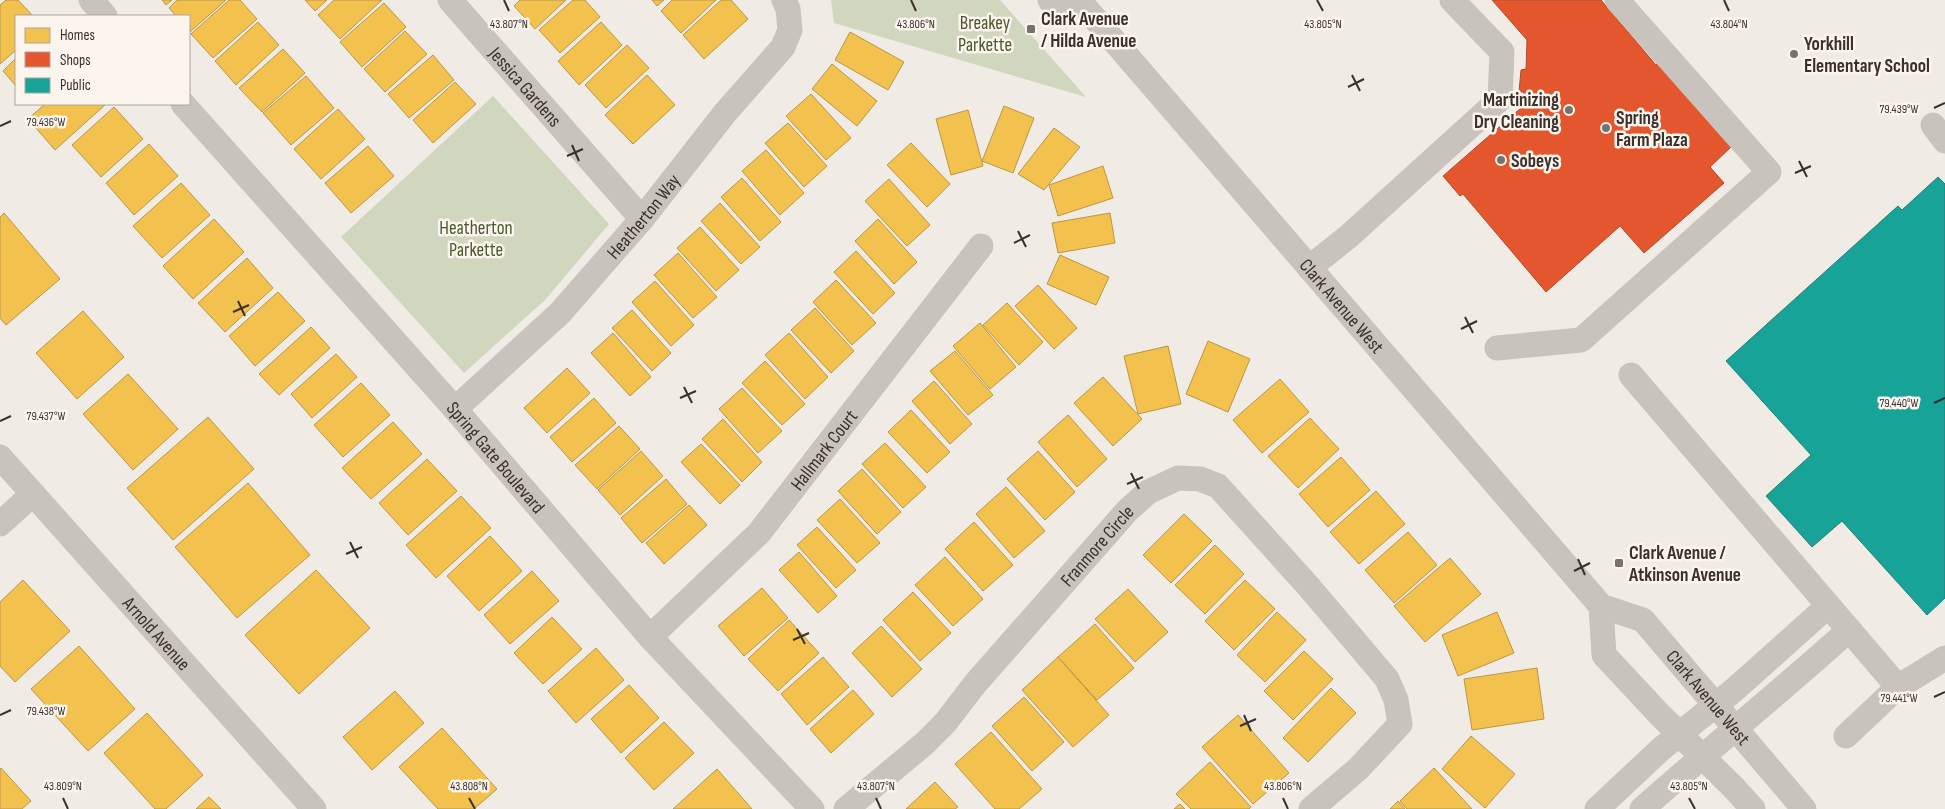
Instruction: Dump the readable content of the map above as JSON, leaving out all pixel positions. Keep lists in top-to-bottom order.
{
  "streets": {
    "street": [
      "Jessica Gardens",
      "Heatherton Way",
      "Clark Avenue West",
      "Hallmark Court",
      "Spring Gate Boulevard",
      "Franmore Circle",
      "Arnold Avenue"
    ]
  },
  "crossings": [
    ["Jessica Gardens", "Heatherton Way"],
    ["Heatherton Way", "Spring Gate Boulevard"],
    ["Hallmark Court", "Spring Gate Boulevard"]
  ],
  "parks": ["Breakey Parkette", "Heatherton Parkette"],
  "places": {
    "transit": ["Clark Avenue / Hilda Avenue", "Clark Avenue / Atkinson Avenue"],
    "other": [
      "Yorkhill Elementary School",
      "Martinizing Dry Cleaning",
      "Spring Farm Plaza",
      "Sobeys"
    ]
  },
  "legend": ["Homes", "Shops", "Public"],
  "coordinates": [
    "43.807°N",
    "43.806°N",
    "43.805°N",
    "43.804°N",
    "79.439°W",
    "79.436°W",
    "79.440°W",
    "79.437°W",
    "79.441°W",
    "79.438°W",
    "43.809°N",
    "43.808°N"
  ]
}
